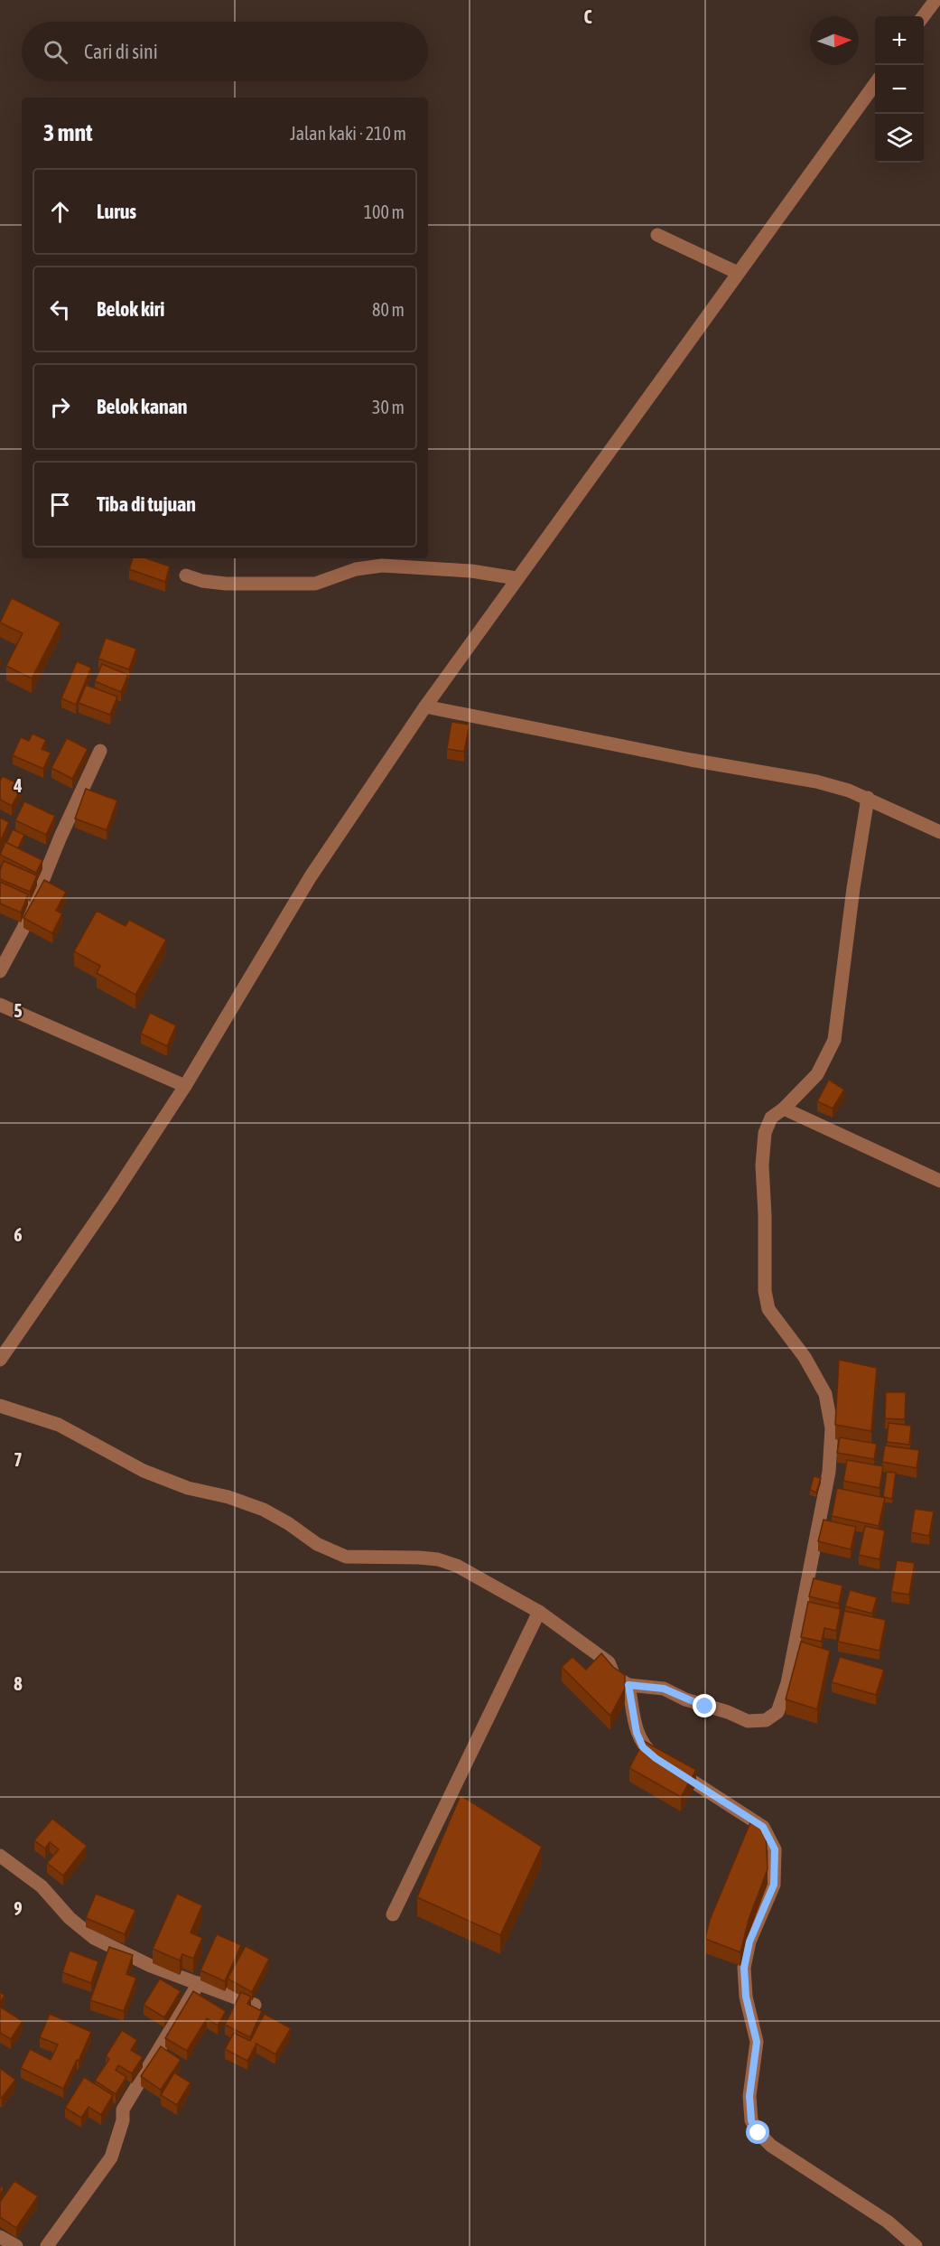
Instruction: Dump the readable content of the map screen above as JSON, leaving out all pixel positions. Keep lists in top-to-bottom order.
{
  "north": "right",
  "page": {
    "map_buttons": ["+", "−"],
    "search": "Cari di sini",
    "heading": ["3 mnt", "Jalan kaki · 210 m"],
    "list": [
      ["Lurus", "100 m"],
      ["Belok kiri", "80 m"],
      ["Belok kanan", "30 m"],
      "Tiba di tujuan"
    ]
  },
  "grid": {
    "columns": ["C"],
    "rows": [
      "4",
      "5",
      "6",
      "7",
      "8",
      "9"
    ]
  }
}
